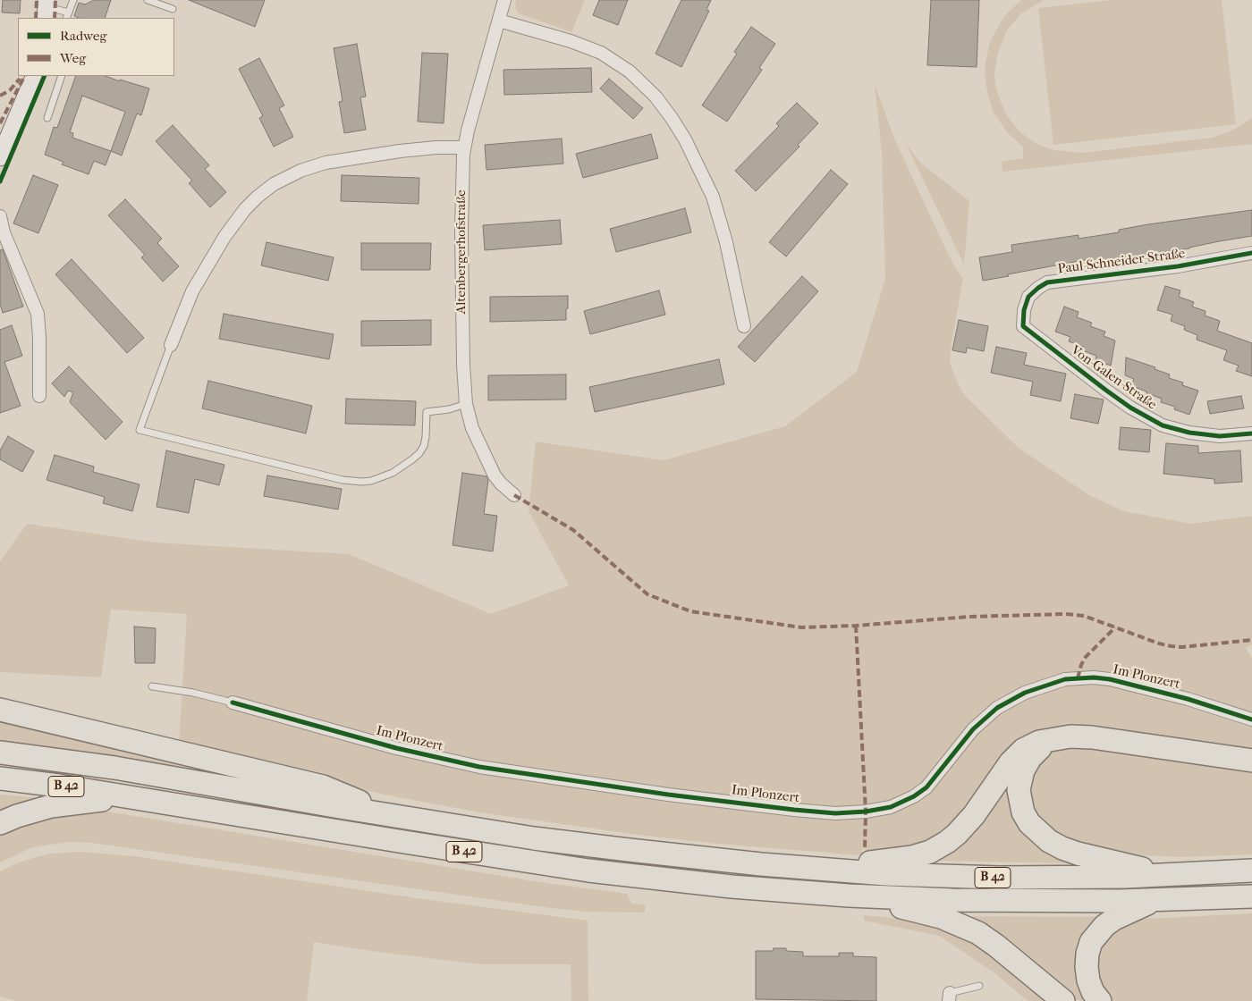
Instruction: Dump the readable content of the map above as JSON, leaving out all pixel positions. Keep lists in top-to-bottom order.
{
  "streets": {
    "highway": ["B 42"],
    "street": [
      "Altenbergerhofstraße",
      "Paul-Schneider-Straße",
      "Von-Galen-Straße",
      "Im Plonzert"
    ]
  },
  "crossings": [
    ["Paul-Schneider-Straße", "Von-Galen-Straße"]
  ],
  "legend": ["Radweg", "Weg"]
}
